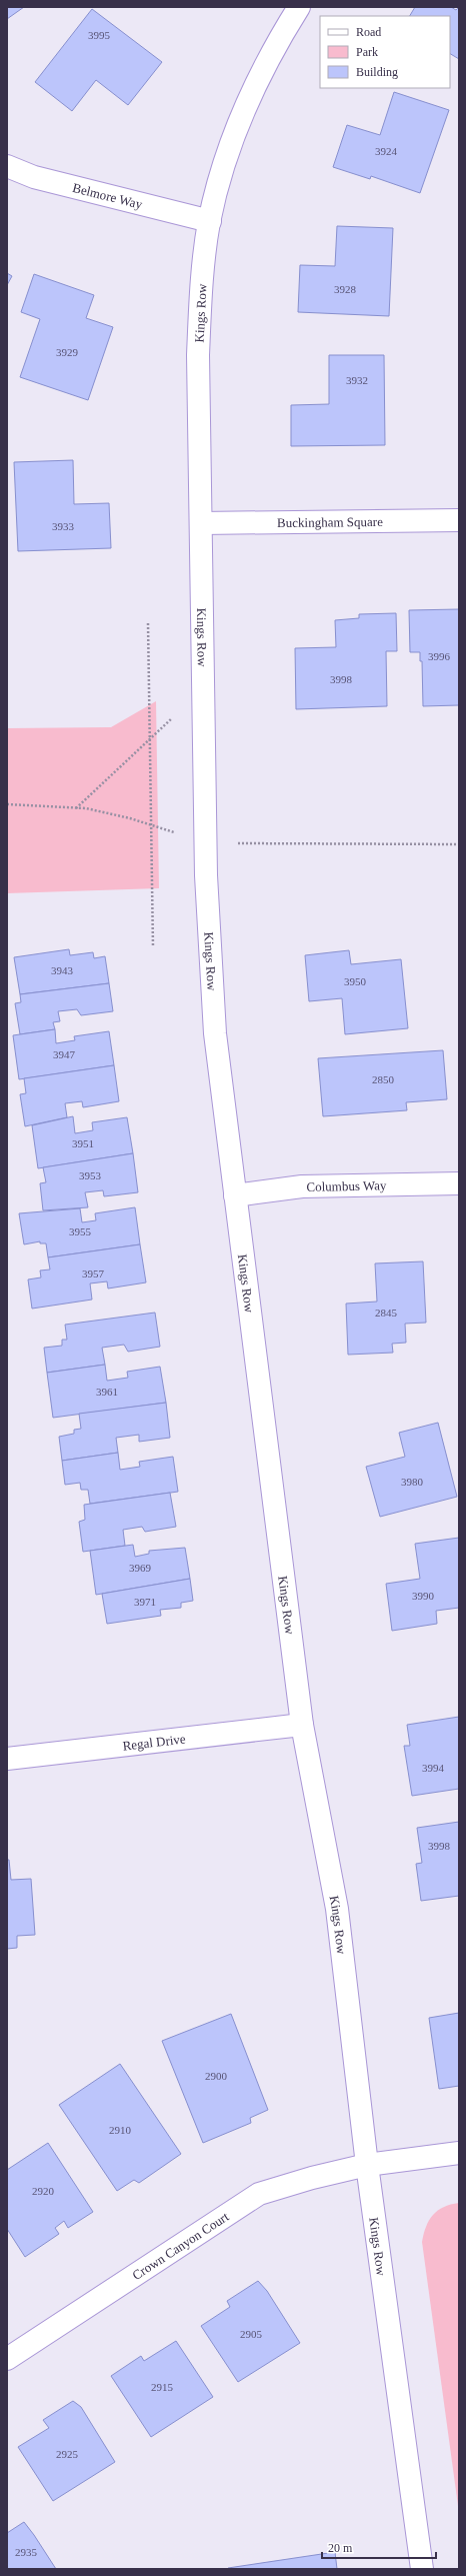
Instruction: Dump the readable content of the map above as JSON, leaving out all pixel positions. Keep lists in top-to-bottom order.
{
  "streets": {
    "street": [
      "Belmore Way",
      "Kings Row",
      "Buckingham Square",
      "Columbus Way",
      "Regal Drive",
      "Crown Canyon Court"
    ]
  },
  "crossings": [
    ["Belmore Way", "Kings Row"],
    ["Kings Row", "Buckingham Square"],
    ["Kings Row", "Columbus Way"],
    ["Kings Row", "Regal Drive"],
    ["Kings Row", "Crown Canyon Court"]
  ],
  "house_numbers": [
    "3995",
    "3924",
    "3928",
    "3929",
    "3932",
    "3933",
    "3996",
    "3998",
    "3943",
    "3950",
    "3947",
    "2850",
    "3951",
    "3953",
    "3955",
    "3957",
    "2845",
    "3961",
    "3980",
    "3969",
    "3990",
    "3971",
    "3994",
    "3998",
    "2900",
    "2910",
    "2920",
    "2905",
    "2915",
    "2925",
    "2935"
  ],
  "legend": ["Road", "Park", "Building"],
  "scale_bar": "20 m"
}
